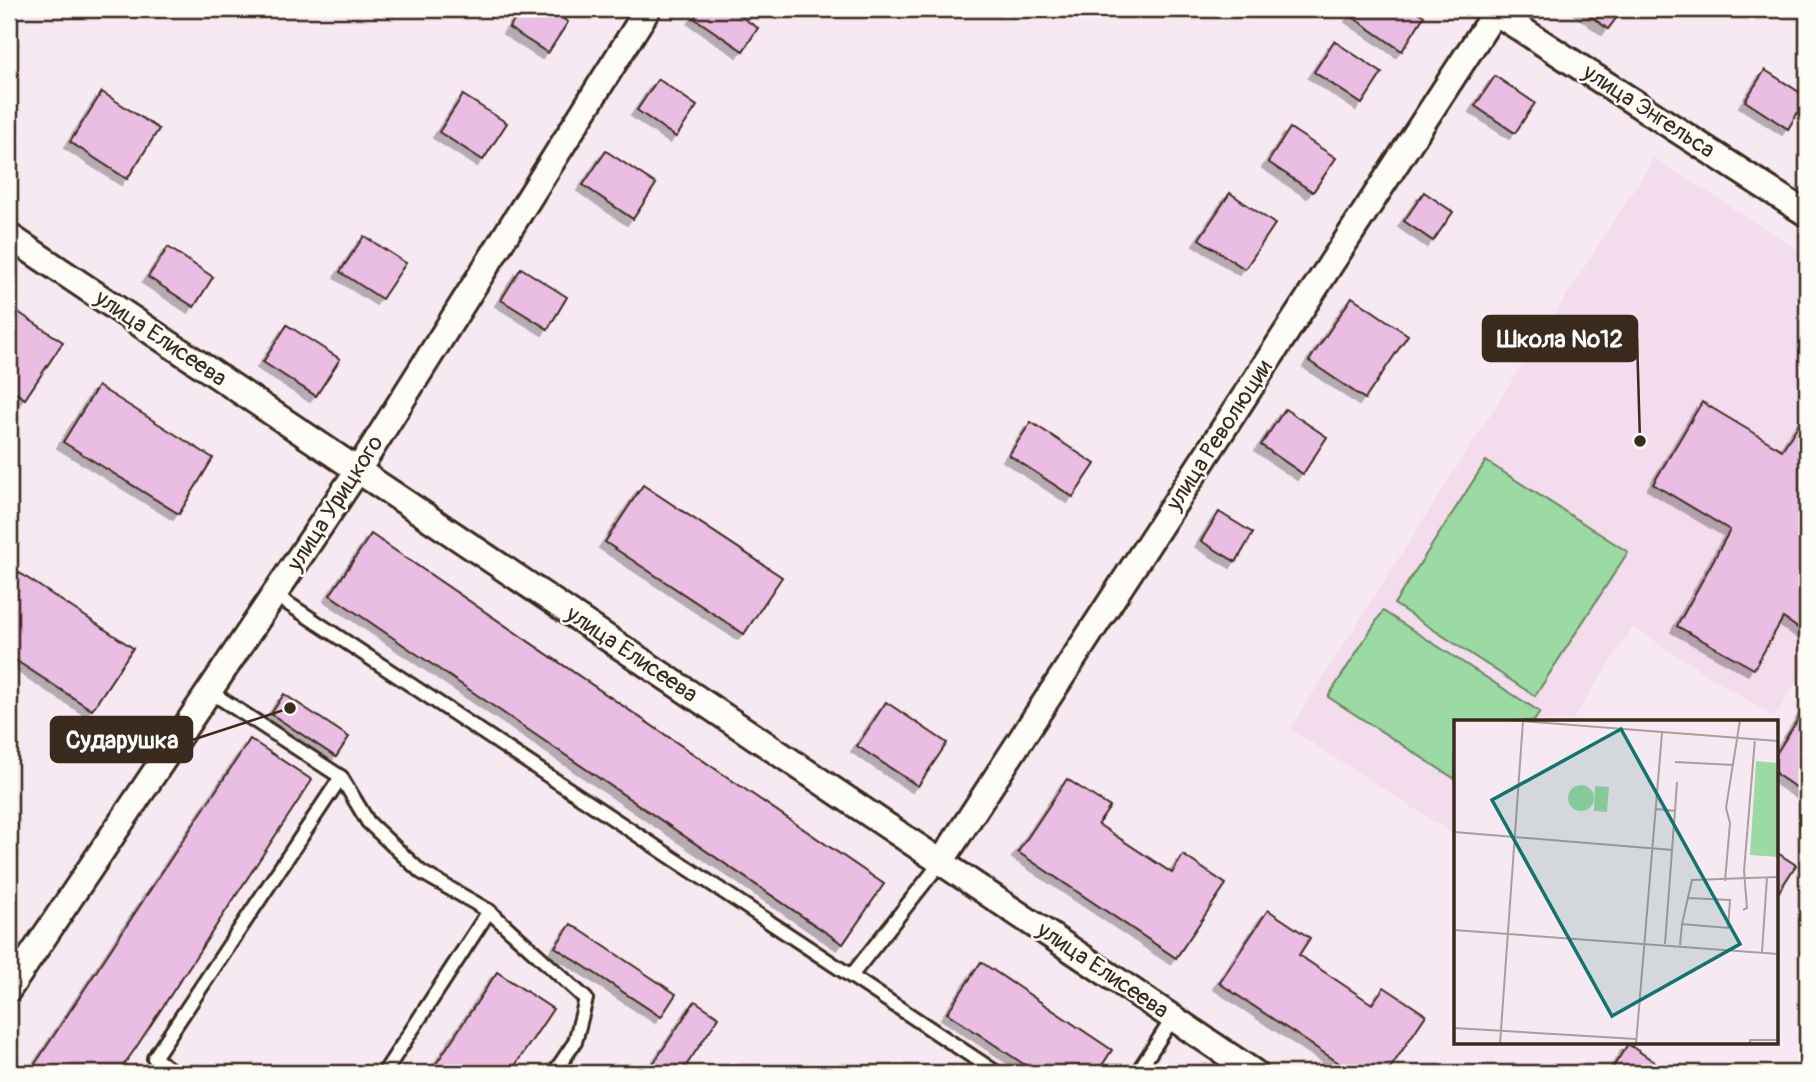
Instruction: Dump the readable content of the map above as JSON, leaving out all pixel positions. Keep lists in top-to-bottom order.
{
  "streets": {
    "street": [
      "улица Энгельса",
      "улица Елисеева",
      "улица Революции",
      "улица Урицкого"
    ]
  },
  "crossings": [
    ["улица Энгельса", "улица Революции"],
    ["улица Елисеева", "улица Революции"],
    ["улица Елисеева", "улица Урицкого"]
  ],
  "places": ["Школа №12", "Сударушка"]
}
